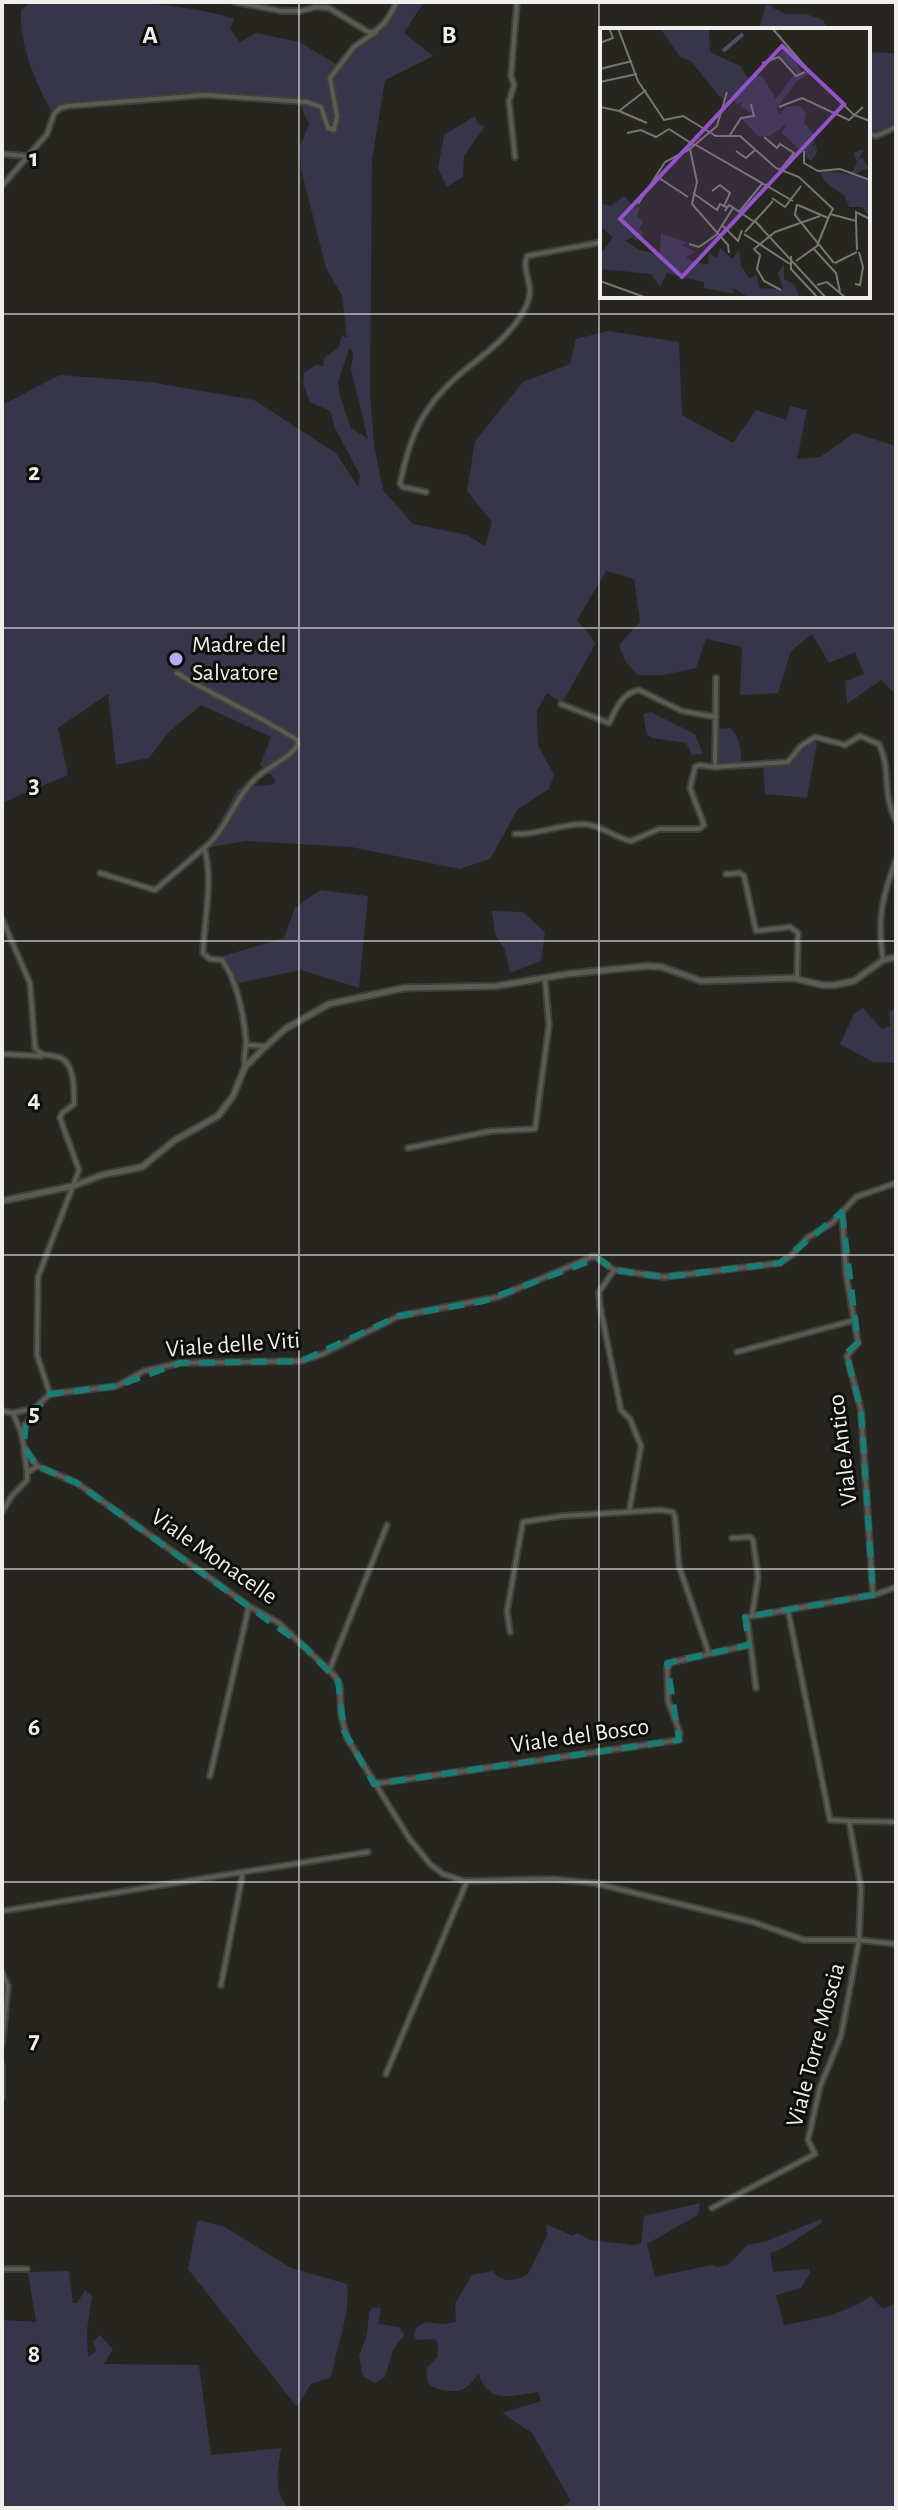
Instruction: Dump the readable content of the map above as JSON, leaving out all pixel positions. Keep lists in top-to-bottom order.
{
  "streets": {
    "street": [
      "Viale delle Viti",
      "Viale Antico",
      "Viale Monacelle",
      "Viale del Bosco",
      "Viale Torre Moscia"
    ]
  },
  "crossings": [
    ["Viale delle Viti", "Viale Antico"],
    ["Viale Monacelle", "Viale del Bosco"]
  ],
  "places": ["Madre del Salvatore"],
  "grid": {
    "columns": ["A", "B"],
    "rows": [
      "1",
      "2",
      "3",
      "4",
      "5",
      "6",
      "7",
      "8"
    ]
  }
}
